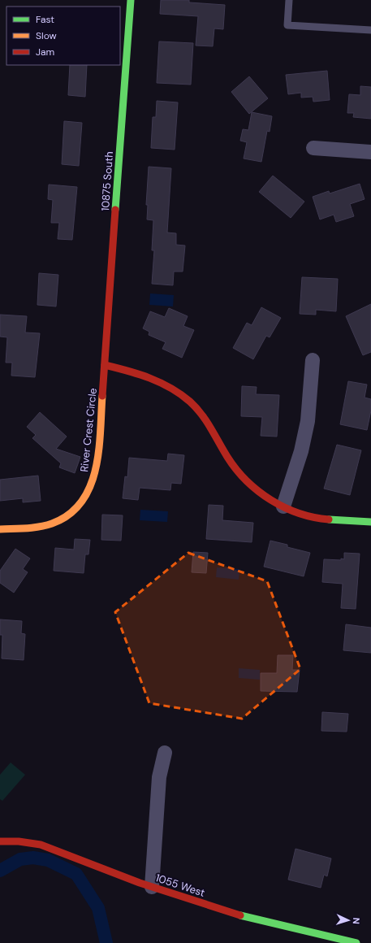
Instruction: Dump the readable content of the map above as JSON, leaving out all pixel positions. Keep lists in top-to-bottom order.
{
  "streets": {
    "street": ["10875 South", "River Crest Circle", "1055 West"]
  },
  "crossings": [
    ["10875 South", "River Crest Circle"]
  ],
  "legend": ["Fast", "Slow", "Jam"],
  "north": "right"
}
